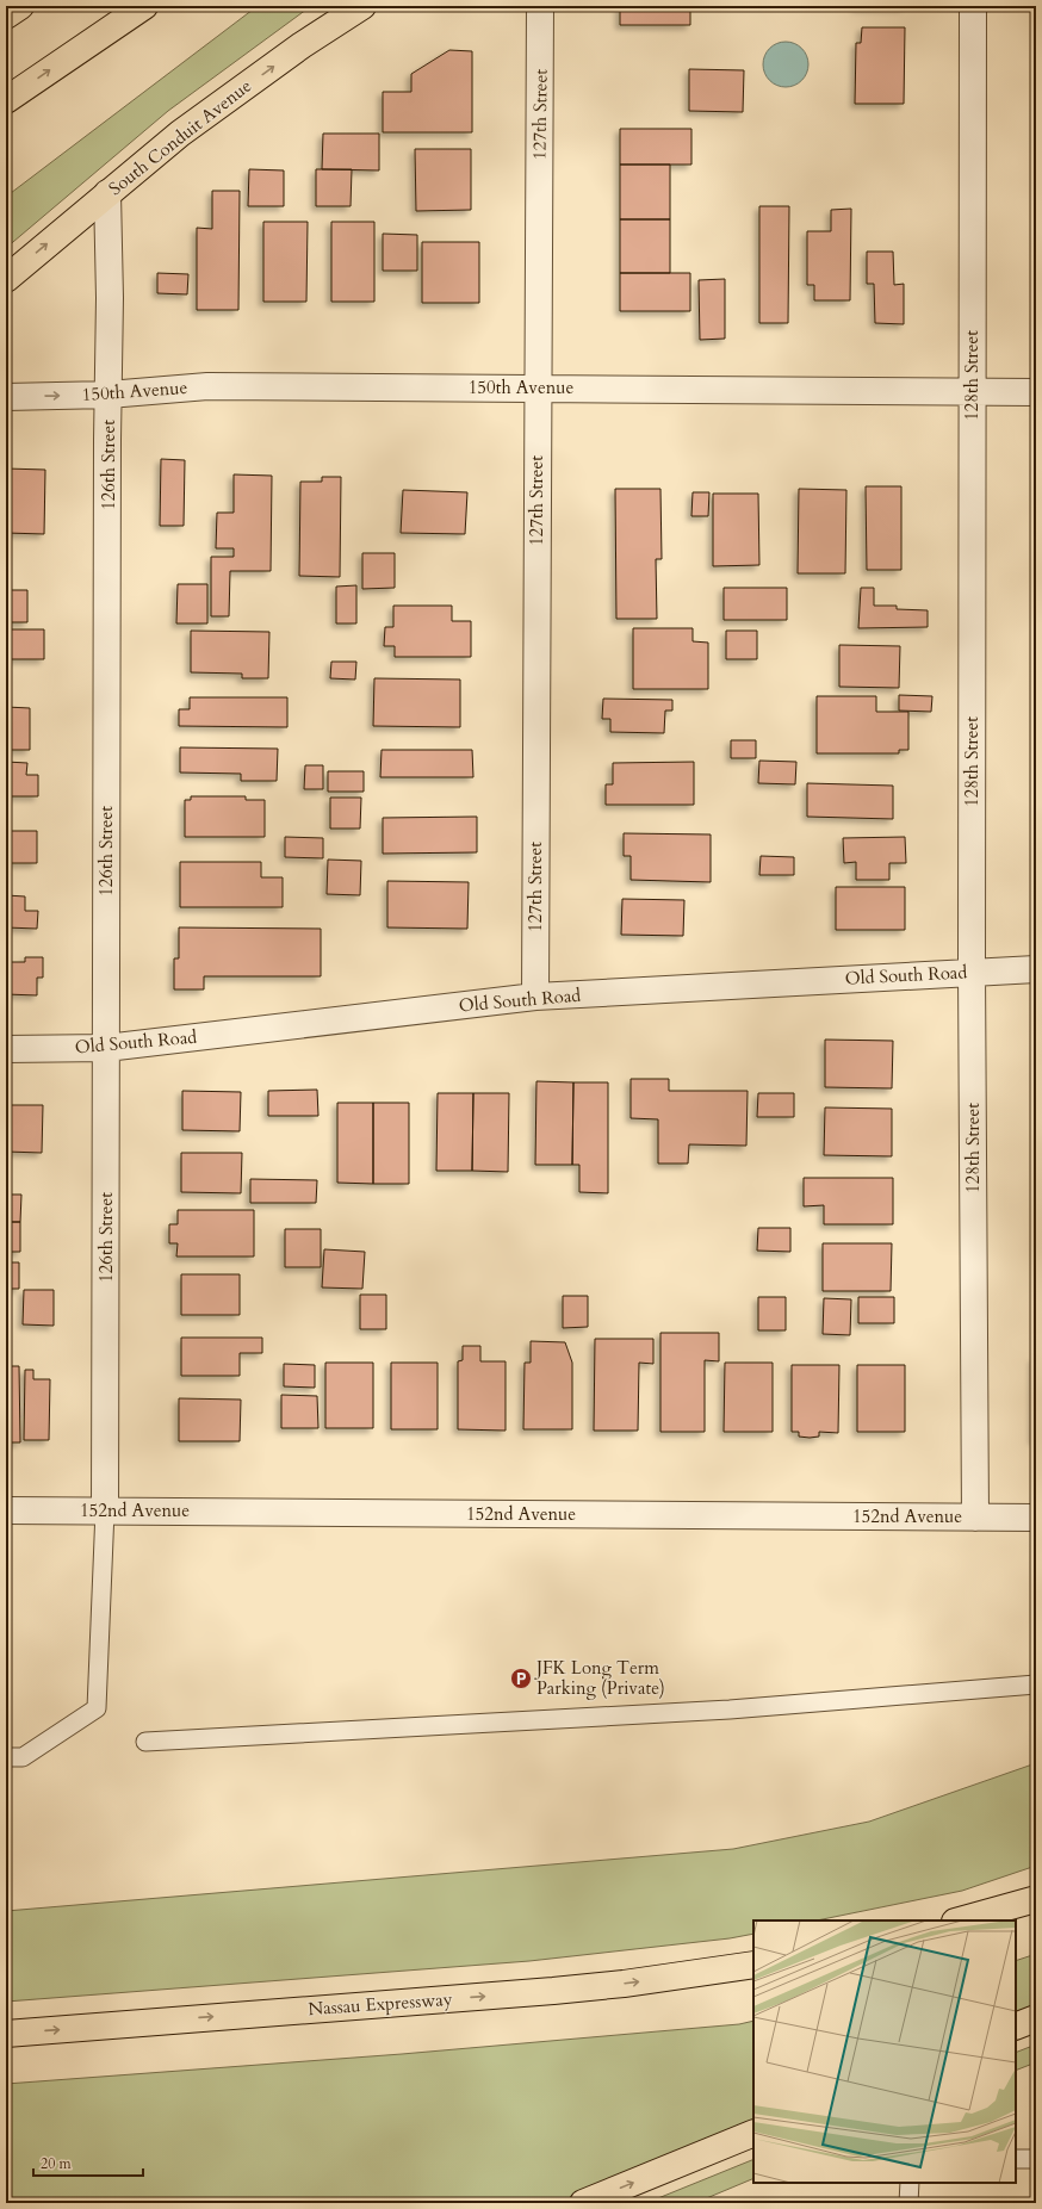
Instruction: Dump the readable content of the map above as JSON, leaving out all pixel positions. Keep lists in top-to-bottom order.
{
  "streets": {
    "main road": ["South Conduit Avenue", "Nassau Expressway"],
    "street": [
      "127th Street",
      "128th Street",
      "150th Avenue",
      "126th Street",
      "Old South Road",
      "152nd Avenue"
    ]
  },
  "crossings": [
    ["127th Street", "150th Avenue"],
    ["127th Street", "Old South Road"],
    ["South Conduit Avenue", "126th Street"],
    ["128th Street", "150th Avenue"],
    ["128th Street", "Old South Road"],
    ["128th Street", "152nd Avenue"],
    ["150th Avenue", "126th Street"],
    ["126th Street", "Old South Road"],
    ["126th Street", "152nd Avenue"]
  ],
  "one_way": ["Nassau Expressway"],
  "places": {
    "parking": ["JFK Long Term Parking (Private)"]
  },
  "scale_bar": "20 m"
}
